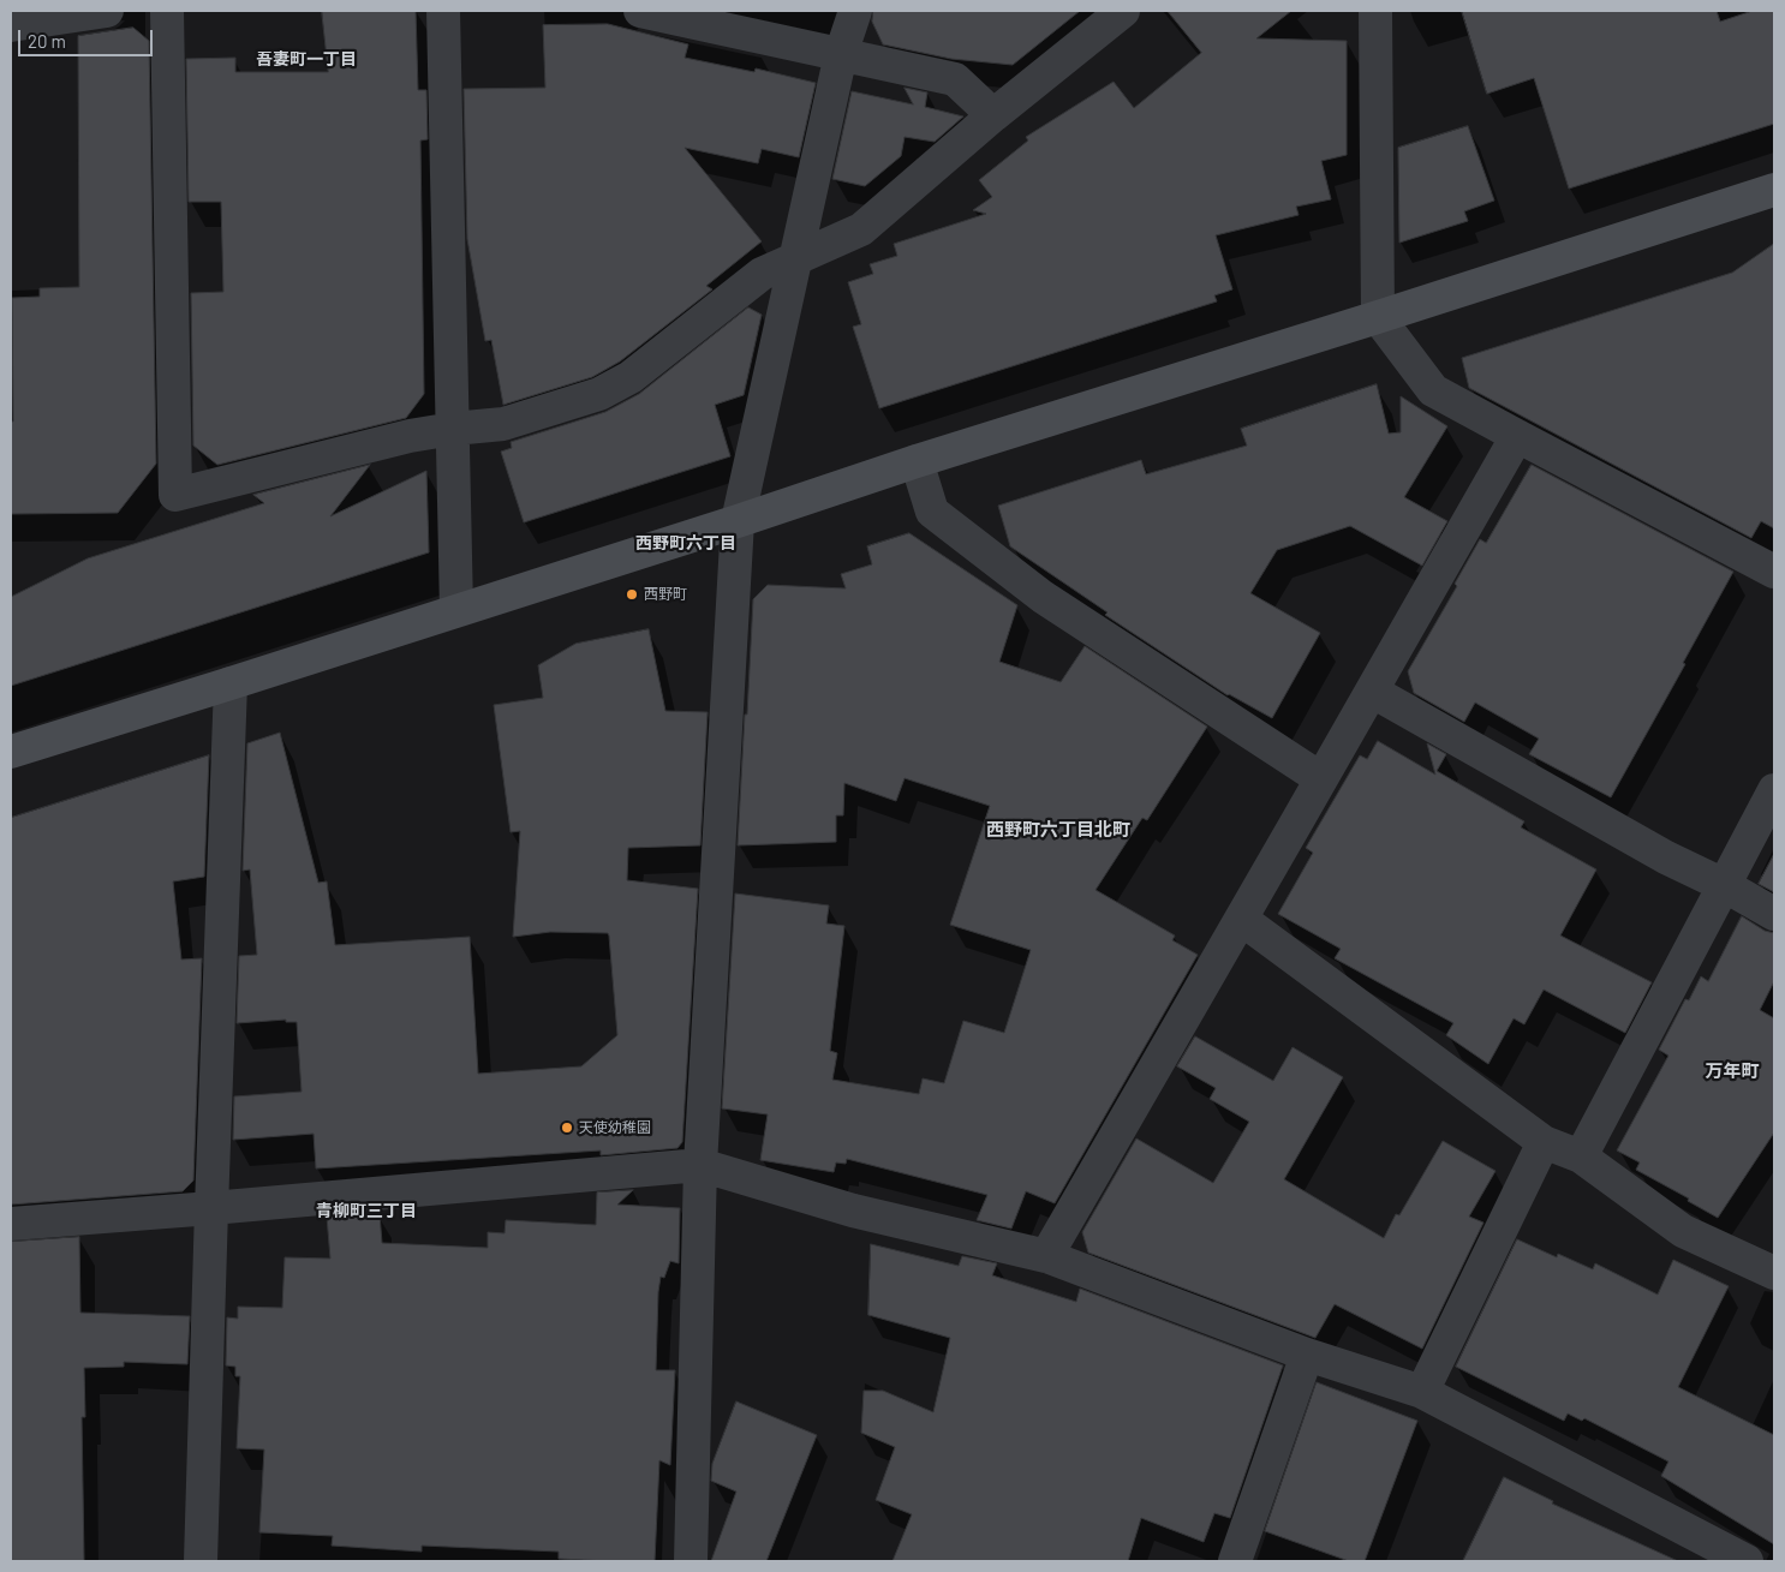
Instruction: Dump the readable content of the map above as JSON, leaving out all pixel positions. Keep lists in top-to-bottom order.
{
  "districts": [
    "吾妻町一丁目",
    "西野町六丁目",
    "西野町六丁目北町",
    "万年町",
    "青柳町三丁目"
  ],
  "places": ["西野町", "天使幼稚園"],
  "scale_bar": "20 m"
}
